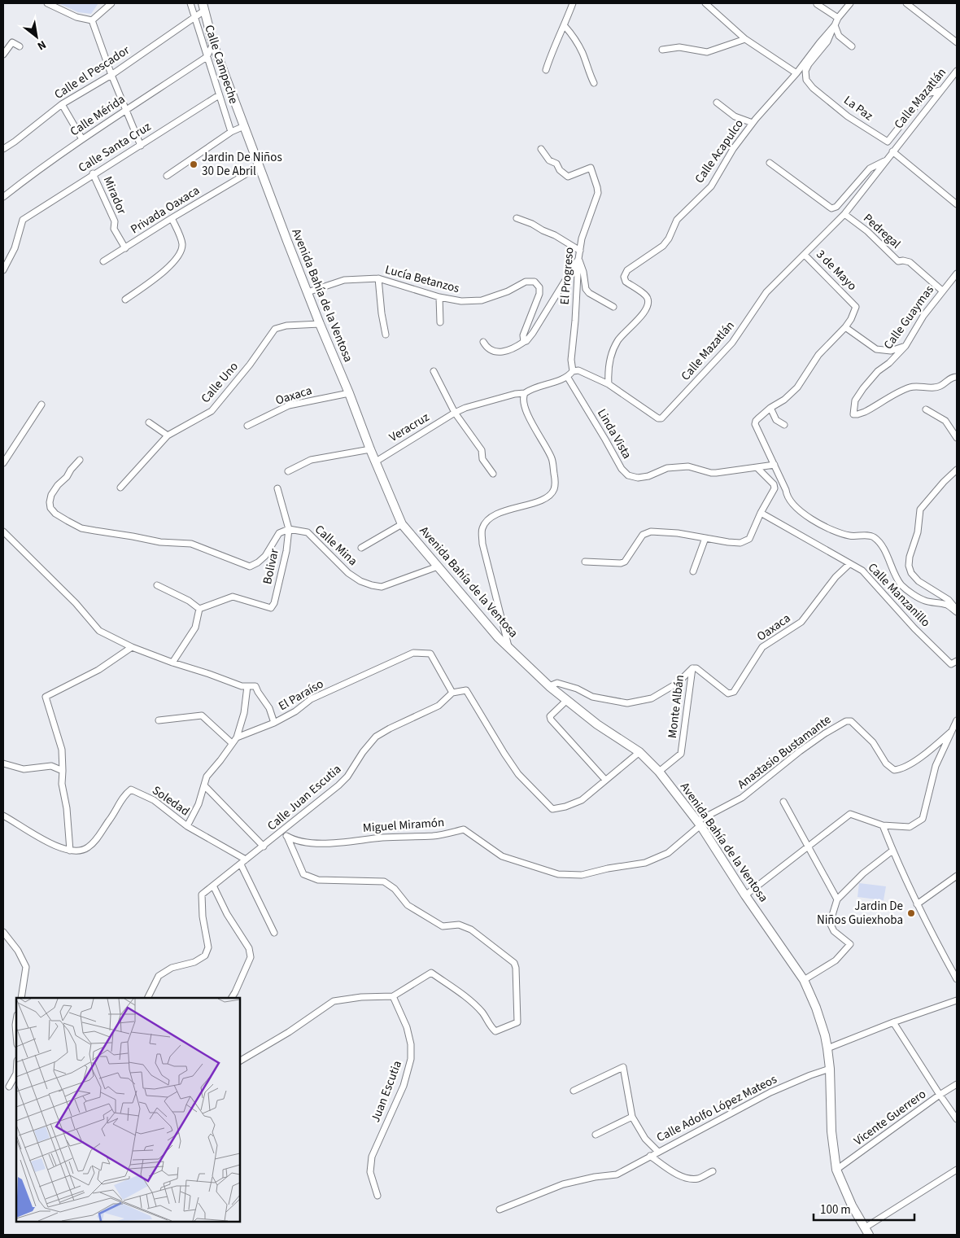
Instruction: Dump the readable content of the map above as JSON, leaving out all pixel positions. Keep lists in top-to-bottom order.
{
  "streets": {
    "main road": ["Avenida Bahía de la Ventosa"],
    "street": [
      "Calle Campeche",
      "Calle el Pescador",
      "Calle Mazatlán",
      "La Paz",
      "Calle Mérida",
      "Calle Santa Cruz",
      "Calle Acapulco",
      "Mirador",
      "Privada Oaxaca",
      "Pedregal",
      "3 de Mayo",
      "El Progreso",
      "Lucía Betanzos",
      "Calle Guaymas",
      "Calle Uno",
      "Oaxaca",
      "Veracruz",
      "Linda Vista",
      "Calle Mina",
      "Bolivar",
      "Calle Manzanillo",
      "El Paraíso",
      "Monte Albán",
      "Anastasio Bustamante",
      "Calle Juan Escutia",
      "Soledad",
      "Miguel Miramón",
      "Juan Escutia",
      "Calle Adolfo López Mateos",
      "Vicente Guerrero"
    ]
  },
  "crossings": [
    ["Calle Campeche", "Calle el Pescador"],
    ["Calle Campeche", "Calle Mérida"],
    ["Calle Campeche", "Calle Santa Cruz"],
    ["Calle el Pescador", "Avenida Bahía de la Ventosa"],
    ["Calle Mazatlán", "La Paz"],
    ["Calle Mazatlán", "Calle Acapulco"],
    ["Calle Mazatlán", "Pedregal"],
    ["Calle Mazatlán", "3 de Mayo"],
    ["Calle Mazatlán", "El Progreso"],
    ["La Paz", "Calle Acapulco"],
    ["Calle Santa Cruz", "Mirador"],
    ["Mirador", "Privada Oaxaca"],
    ["Privada Oaxaca", "Avenida Bahía de la Ventosa"],
    ["Pedregal", "Calle Guaymas"],
    ["Lucía Betanzos", "Avenida Bahía de la Ventosa"],
    ["Avenida Bahía de la Ventosa", "Calle Uno"],
    ["Avenida Bahía de la Ventosa", "Oaxaca"],
    ["Avenida Bahía de la Ventosa", "Veracruz"],
    ["Avenida Bahía de la Ventosa", "Calle Mina"],
    ["Avenida Bahía de la Ventosa", "Monte Albán"],
    ["Avenida Bahía de la Ventosa", "Anastasio Bustamante"],
    ["Avenida Bahía de la Ventosa", "Miguel Miramón"],
    ["Avenida Bahía de la Ventosa", "Calle Adolfo López Mateos"],
    ["Avenida Bahía de la Ventosa", "Vicente Guerrero"],
    ["Oaxaca", "Calle Manzanillo"],
    ["Oaxaca", "Monte Albán"],
    ["Calle Mina", "Bolivar"],
    ["El Paraíso", "Calle Juan Escutia"],
    ["El Paraíso", "Soledad"],
    ["Anastasio Bustamante", "Miguel Miramón"],
    ["Calle Juan Escutia", "Soledad"]
  ],
  "places": ["Jardin De Niños 30 De Abril", "Jardin De Niños Guiexhoba"],
  "scale_bar": "100 m",
  "north": "bottom right"
}
